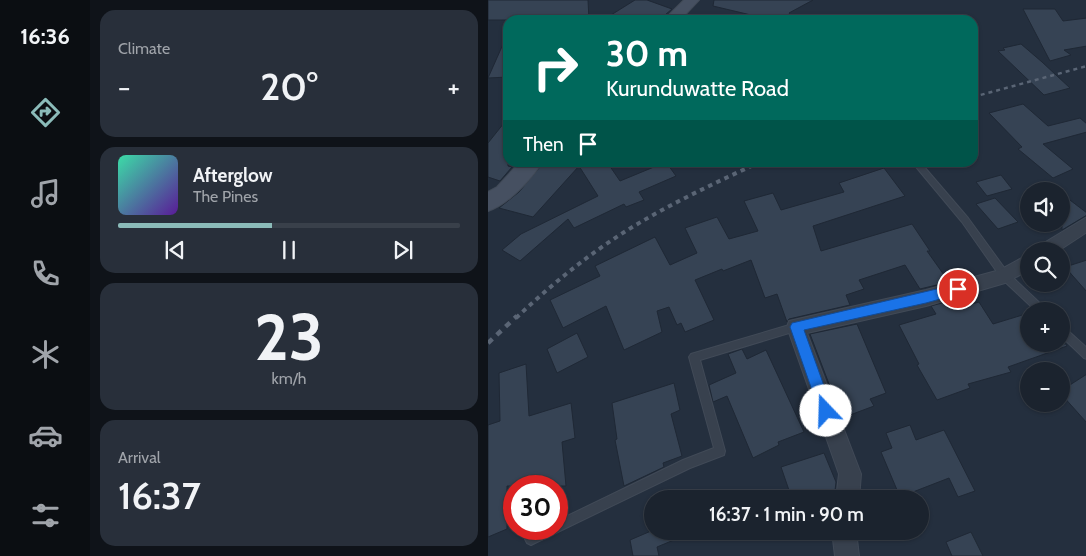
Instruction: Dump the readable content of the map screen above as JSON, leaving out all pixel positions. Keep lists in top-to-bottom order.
{
  "page": {
    "tabs": "16:36",
    "tile": [
      "Climate",
      ["23", "km/h"],
      ["Arrival", "16:37"]
    ],
    "turn": ["30 m", "Kurunduwatte Road"],
    "heat": ["−", "20°", "+"],
    "then": "Then",
    "song": ["Afterglow", "The Pines"],
    "map_buttons": ["+", "−"],
    "limit": "30",
    "trip": "16:37 · 1 min · 90 m"
  }
}
